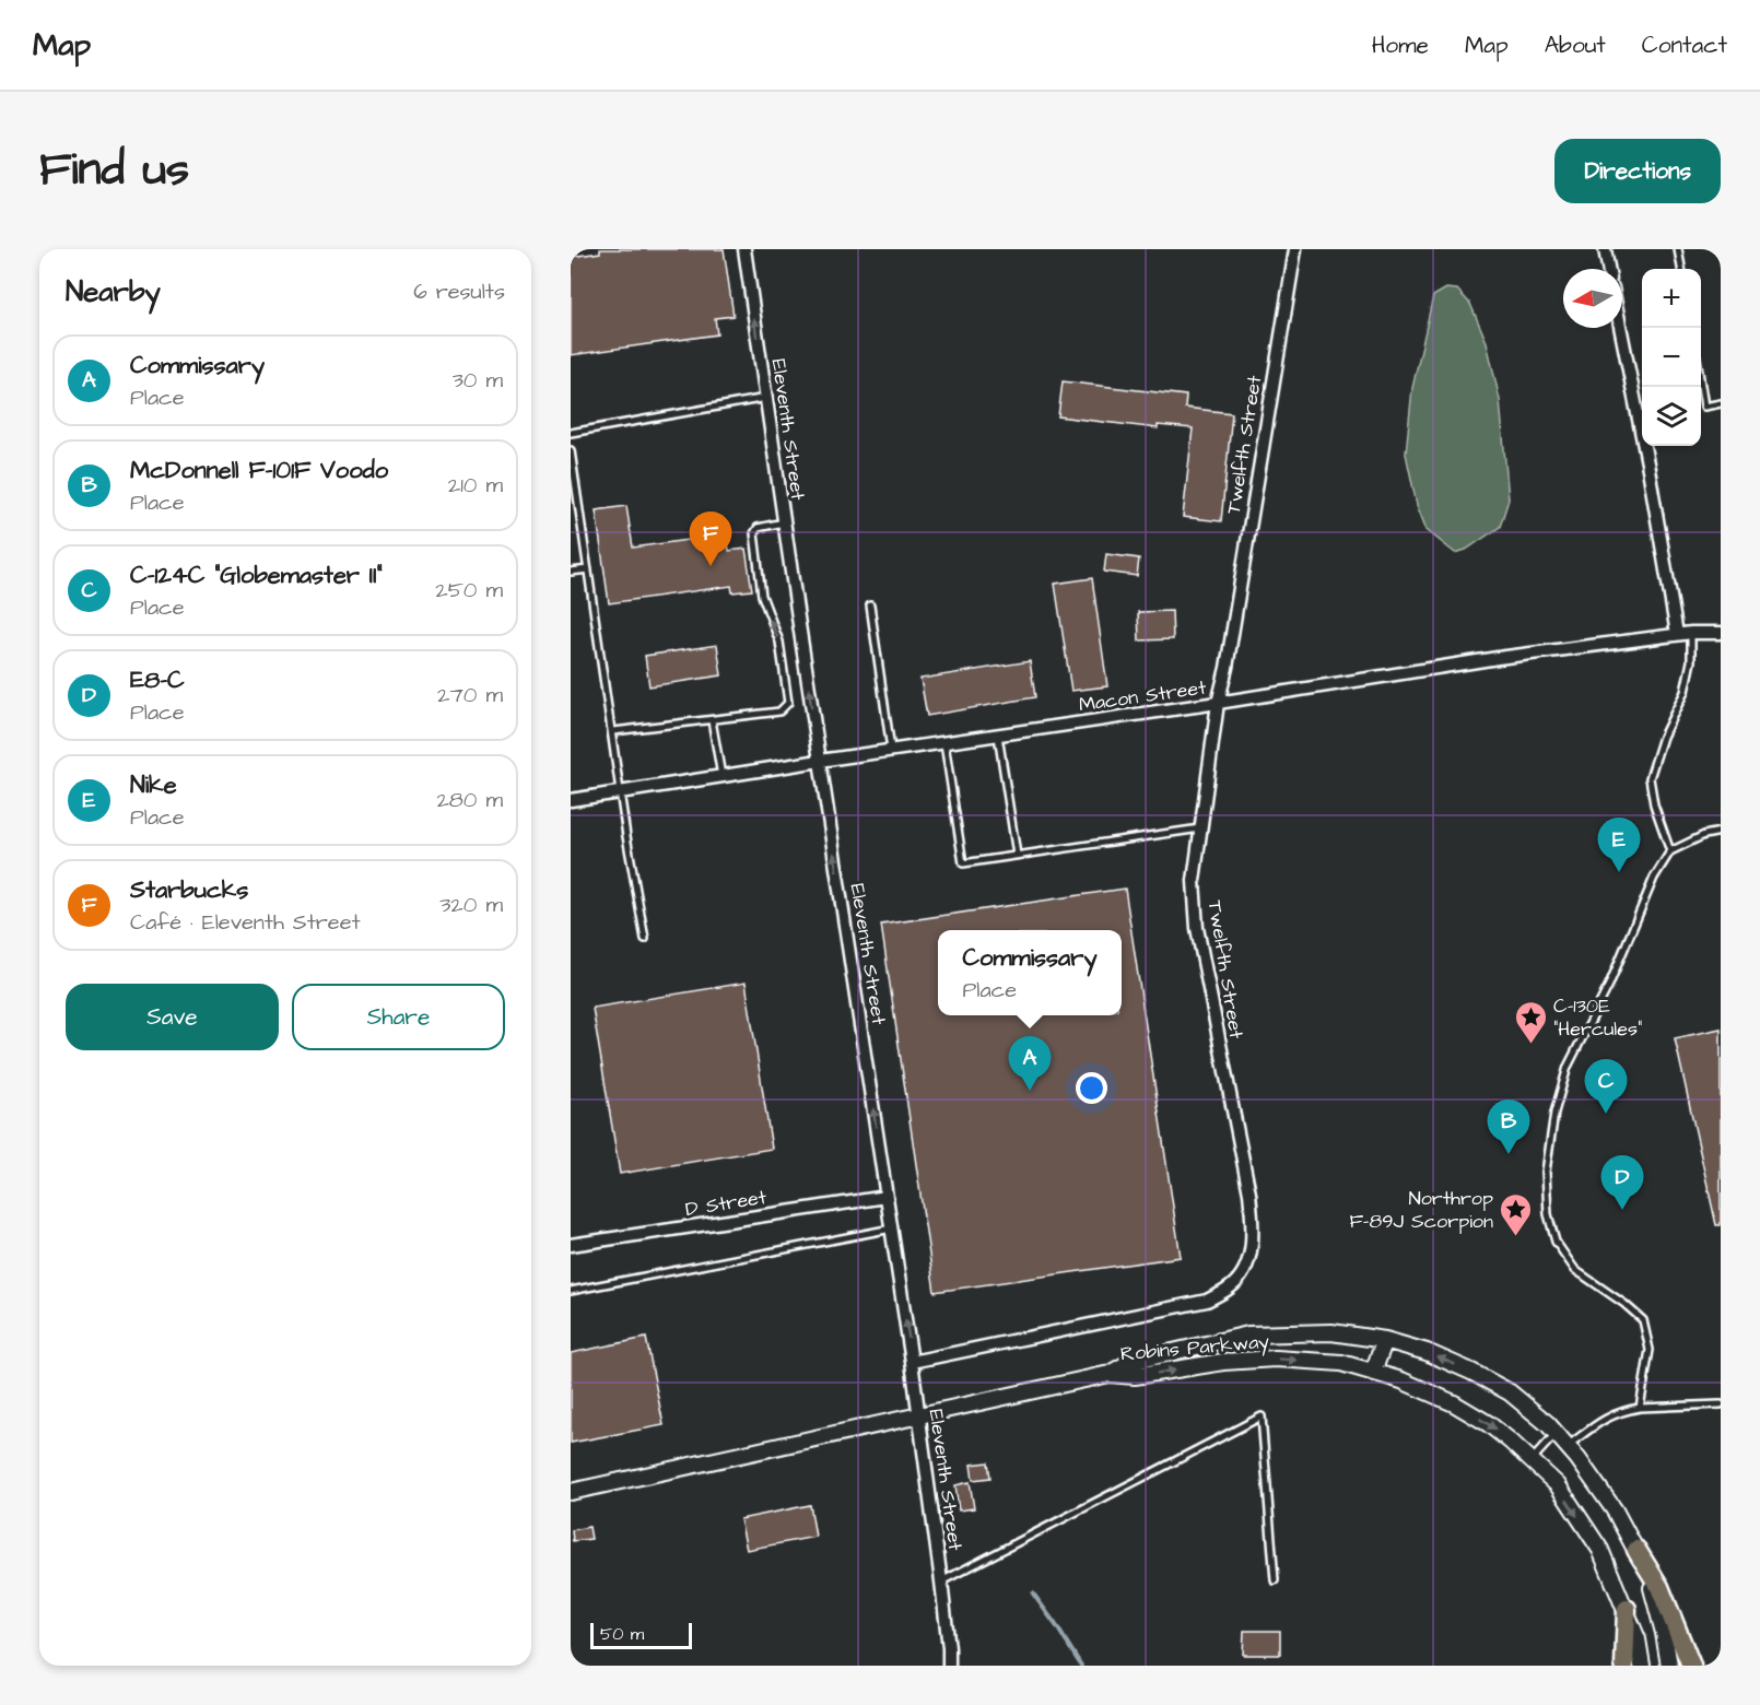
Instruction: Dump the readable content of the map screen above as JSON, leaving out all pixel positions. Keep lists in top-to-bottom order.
{
  "streets": {
    "street": [
      "Eleventh Street",
      "Twelfth Street",
      "Macon Street",
      "D Street",
      "Robins Parkway"
    ]
  },
  "crossings": [
    ["Eleventh Street", "Twelfth Street"],
    ["Eleventh Street", "Macon Street"],
    ["Eleventh Street", "D Street"],
    ["Eleventh Street", "Robins Parkway"],
    ["Twelfth Street", "Macon Street"]
  ],
  "one_way": ["Eleventh Street"],
  "places": {
    "place": ["C-130E “Hercules”", "Northrop F-89J Scorpion"]
  },
  "scale_bar": "50 m",
  "north": "left",
  "page": {
    "header": "Map",
    "nav": [
      "Home",
      "Map",
      "About",
      "Contact"
    ],
    "title": "Find us",
    "buttons": [
      "Directions",
      ["Save", "Share"]
    ],
    "heading": ["Nearby", "6 results"],
    "map_buttons": ["+", "−"],
    "list": [
      {
        "mark": "A",
        "name": "Commissary",
        "note": "Place",
        "value": "30 m"
      },
      {
        "mark": "B",
        "name": "McDonnell F-101F Voodo",
        "note": "Place",
        "value": "210 m"
      },
      {
        "mark": "C",
        "name": "C-124C “Globemaster II”",
        "note": "Place",
        "value": "250 m"
      },
      {
        "mark": "D",
        "name": "E8-C",
        "note": "Place",
        "value": "270 m"
      },
      {
        "mark": "E",
        "name": "Nike",
        "note": "Place",
        "value": "280 m"
      },
      {
        "mark": "F",
        "name": "Starbucks",
        "note": "Café · Eleventh Street",
        "value": "320 m"
      }
    ],
    "pins": [
      "F",
      "E",
      "A",
      "C",
      "B",
      "D"
    ],
    "popup": ["Commissary", "Place"],
    "scale": "50 m"
  }
}
